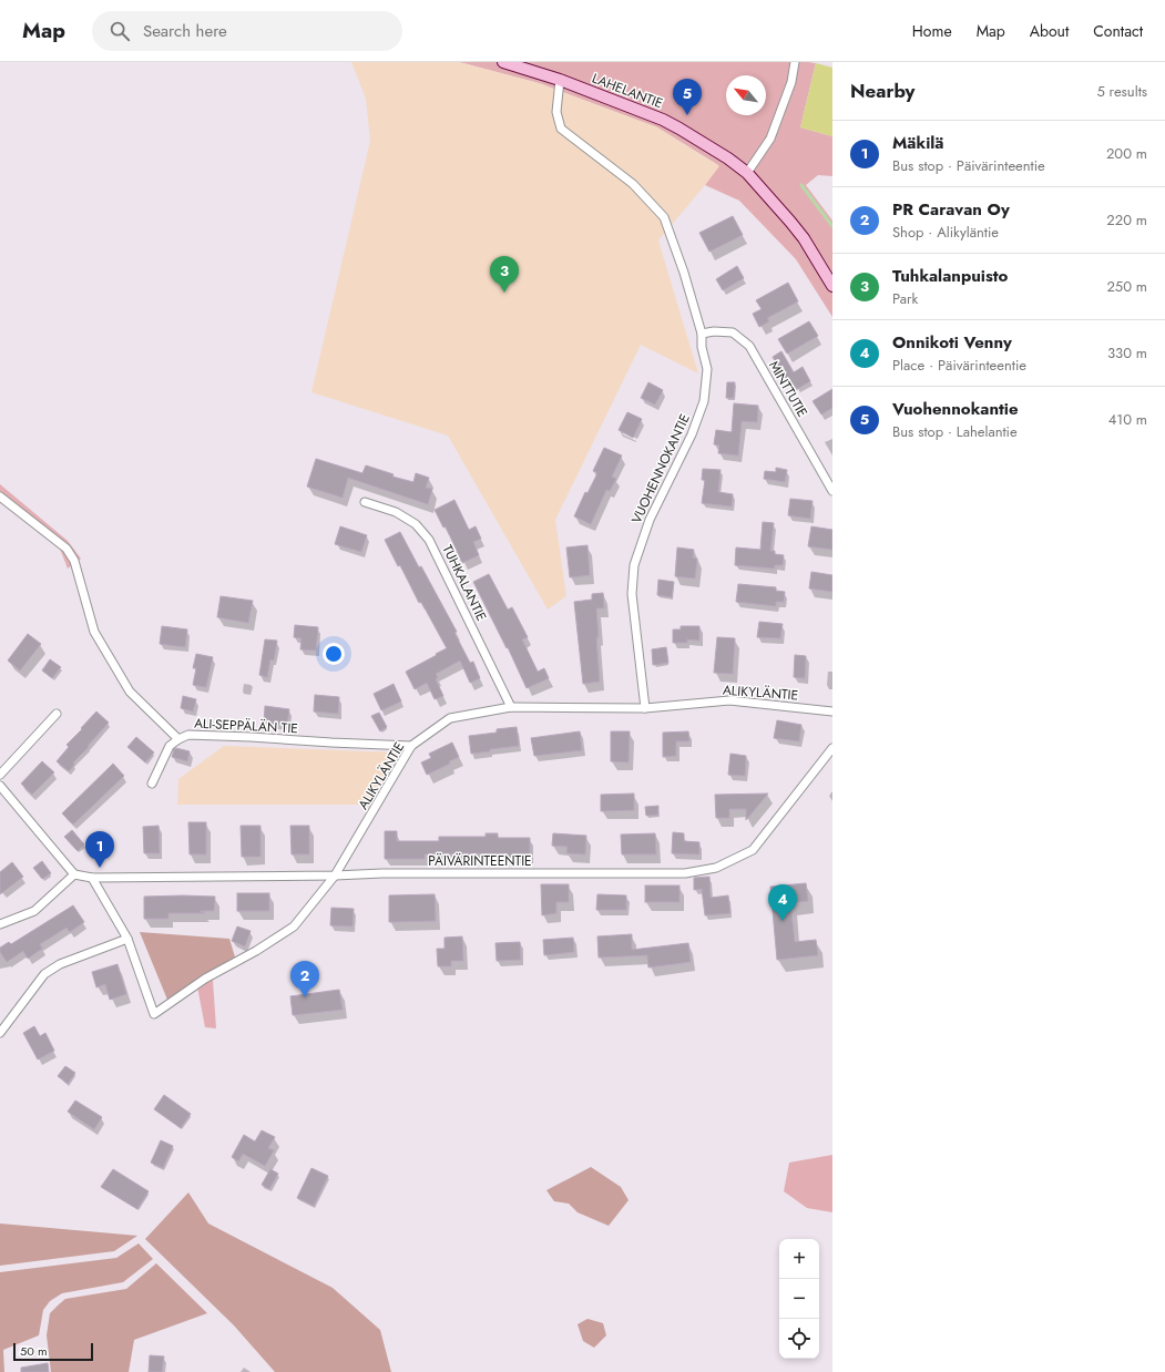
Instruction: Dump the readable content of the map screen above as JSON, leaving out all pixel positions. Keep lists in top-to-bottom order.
{
  "streets": {
    "main road": ["LAHELANTIE"],
    "street": [
      "MINTTUTIE",
      "VUOHENNOKANTIE",
      "TUHKALANTIE",
      "ALIKYLÄNTIE",
      "ALI-SEPPÄLÄN TIE",
      "PÄIVÄRINTEENTIE"
    ]
  },
  "crossings": [
    ["LAHELANTIE", "VUOHENNOKANTIE"],
    ["MINTTUTIE", "VUOHENNOKANTIE"],
    ["VUOHENNOKANTIE", "ALIKYLÄNTIE"],
    ["TUHKALANTIE", "ALIKYLÄNTIE"],
    ["ALIKYLÄNTIE", "ALI-SEPPÄLÄN TIE"],
    ["ALIKYLÄNTIE", "PÄIVÄRINTEENTIE"]
  ],
  "scale_bar": "50 m",
  "north": "top left",
  "page": {
    "header": "Map",
    "search": "Search here",
    "nav": [
      "Home",
      "Map",
      "About",
      "Contact"
    ],
    "heading": ["Nearby", "5 results"],
    "pins": [
      "5",
      "3",
      "1",
      "4",
      "2"
    ],
    "list": [
      {
        "mark": "1",
        "name": "Mäkilä",
        "note": "Bus stop · Päivärinteentie",
        "value": "200 m"
      },
      {
        "mark": "2",
        "name": "PR Caravan Oy",
        "note": "Shop · Alikyläntie",
        "value": "220 m"
      },
      {
        "mark": "3",
        "name": "Tuhkalanpuisto",
        "note": "Park",
        "value": "250 m"
      },
      {
        "mark": "4",
        "name": "Onnikoti Venny",
        "note": "Place · Päivärinteentie",
        "value": "330 m"
      },
      {
        "mark": "5",
        "name": "Vuohennokantie",
        "note": "Bus stop · Lahelantie",
        "value": "410 m"
      }
    ],
    "map_buttons": ["+", "−"],
    "scale": "50 m"
  }
}
